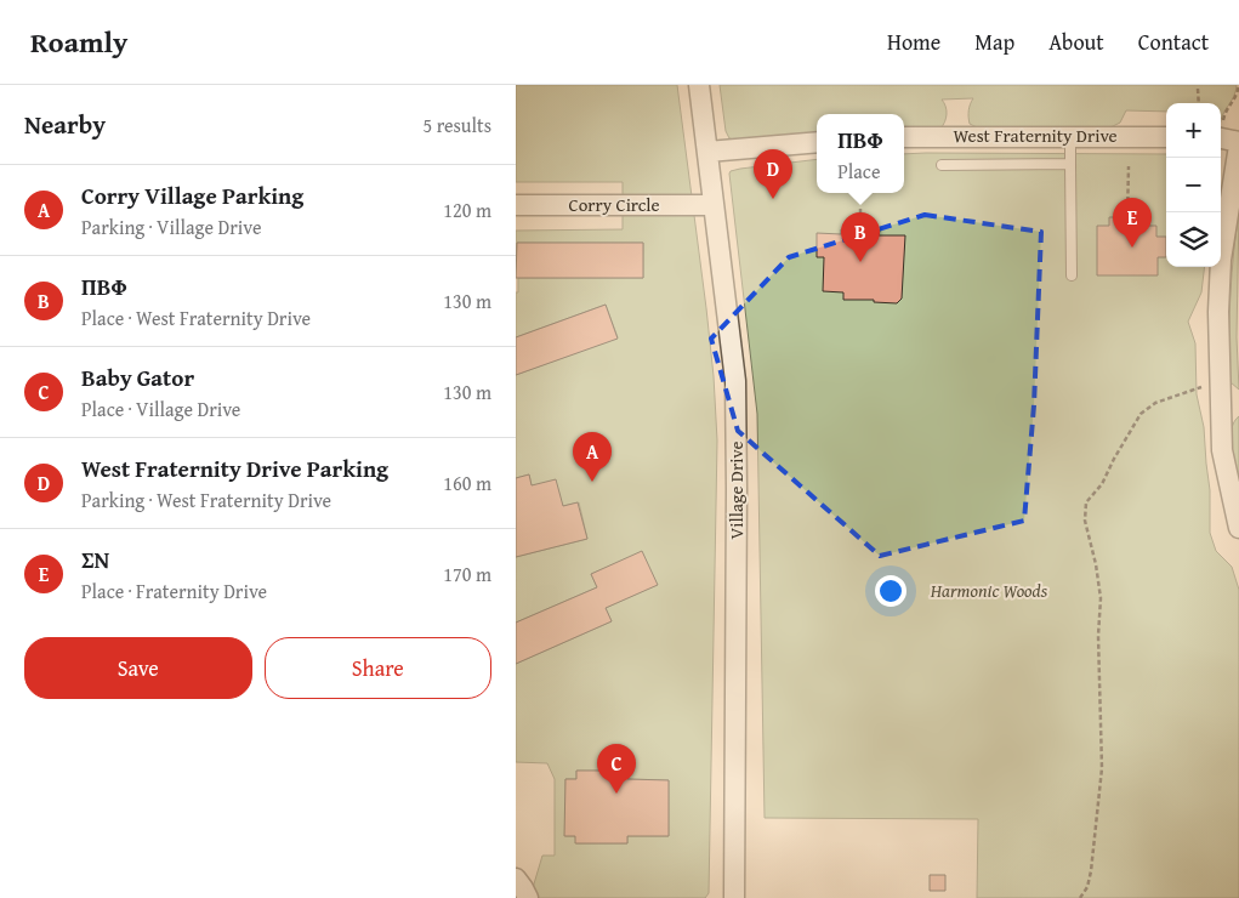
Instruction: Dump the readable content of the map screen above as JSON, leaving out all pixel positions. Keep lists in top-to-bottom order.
{
  "streets": {
    "street": ["West Fraternity Drive", "Corry Circle", "Village Drive"]
  },
  "crossings": [
    ["Corry Circle", "Village Drive"]
  ],
  "parks": ["Harmonic Woods"],
  "page": {
    "header": "Roamly",
    "nav": [
      "Home",
      "Map",
      "About",
      "Contact"
    ],
    "heading": ["Nearby", "5 results"],
    "map_buttons": ["+", "−"],
    "popup": ["ΠΒΦ", "Place"],
    "pins": [
      "D",
      "E",
      "B",
      "A",
      "C"
    ],
    "list": [
      {
        "mark": "A",
        "name": "Corry Village Parking",
        "note": "Parking · Village Drive",
        "value": "120 m"
      },
      {
        "mark": "B",
        "name": "ΠΒΦ",
        "note": "Place · West Fraternity Drive",
        "value": "130 m"
      },
      {
        "mark": "C",
        "name": "Baby Gator",
        "note": "Place · Village Drive",
        "value": "130 m"
      },
      {
        "mark": "D",
        "name": "West Fraternity Drive Parking",
        "note": "Parking · West Fraternity Drive",
        "value": "160 m"
      },
      {
        "mark": "E",
        "name": "ΣΝ",
        "note": "Place · Fraternity Drive",
        "value": "170 m"
      }
    ],
    "buttons": ["Save", "Share"]
  }
}
